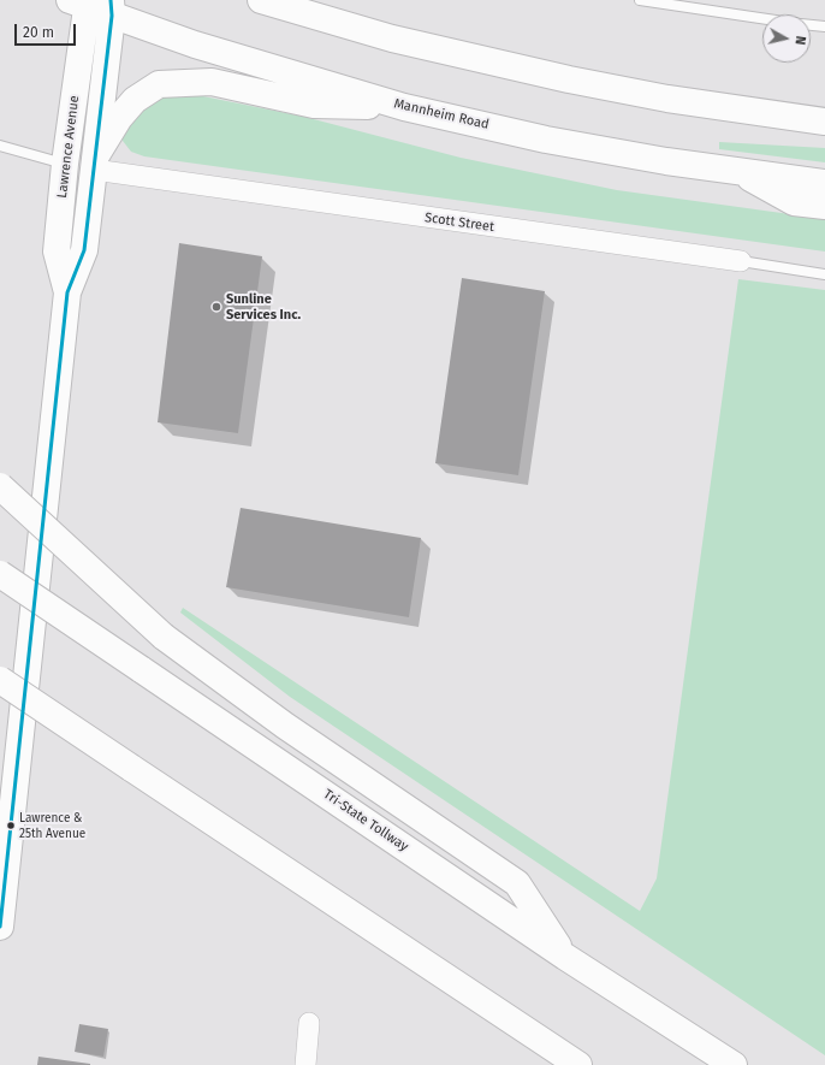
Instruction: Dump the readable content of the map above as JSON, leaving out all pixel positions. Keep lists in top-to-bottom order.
{
  "streets": {
    "main road": ["Mannheim Road", "Lawrence Avenue", "Tri-State Tollway"],
    "street": ["Scott Street"]
  },
  "crossings": [
    ["Mannheim Road", "Lawrence Avenue"],
    ["Lawrence Avenue", "Scott Street"]
  ],
  "places": ["Sunline Services Inc.", "Lawrence & 25th Avenue"],
  "scale_bar": "20 m",
  "north": "right"
}
